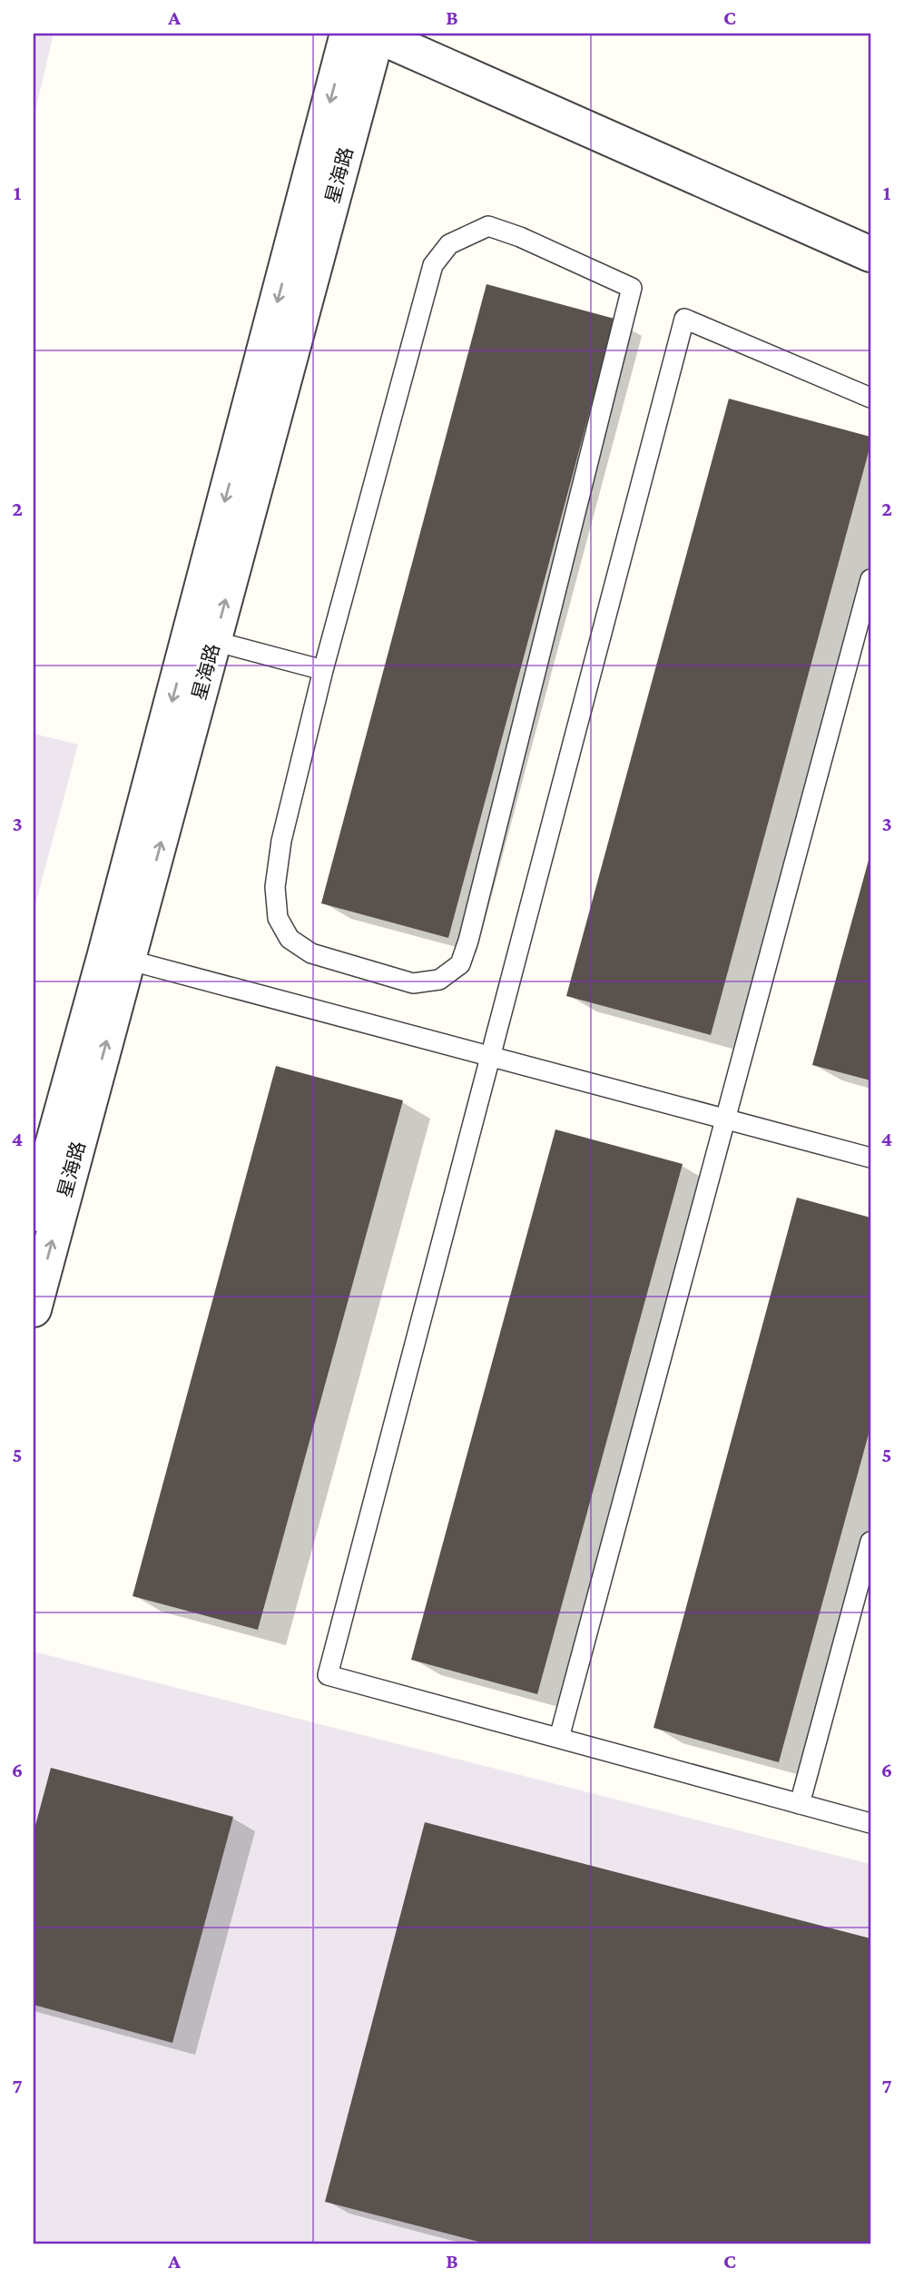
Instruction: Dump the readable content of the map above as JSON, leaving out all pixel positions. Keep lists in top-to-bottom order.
{
  "streets": {
    "street": ["星海路"]
  },
  "grid": {
    "columns": ["A", "B", "C"],
    "rows": [
      "1",
      "2",
      "3",
      "4",
      "5",
      "6",
      "7"
    ]
  }
}
